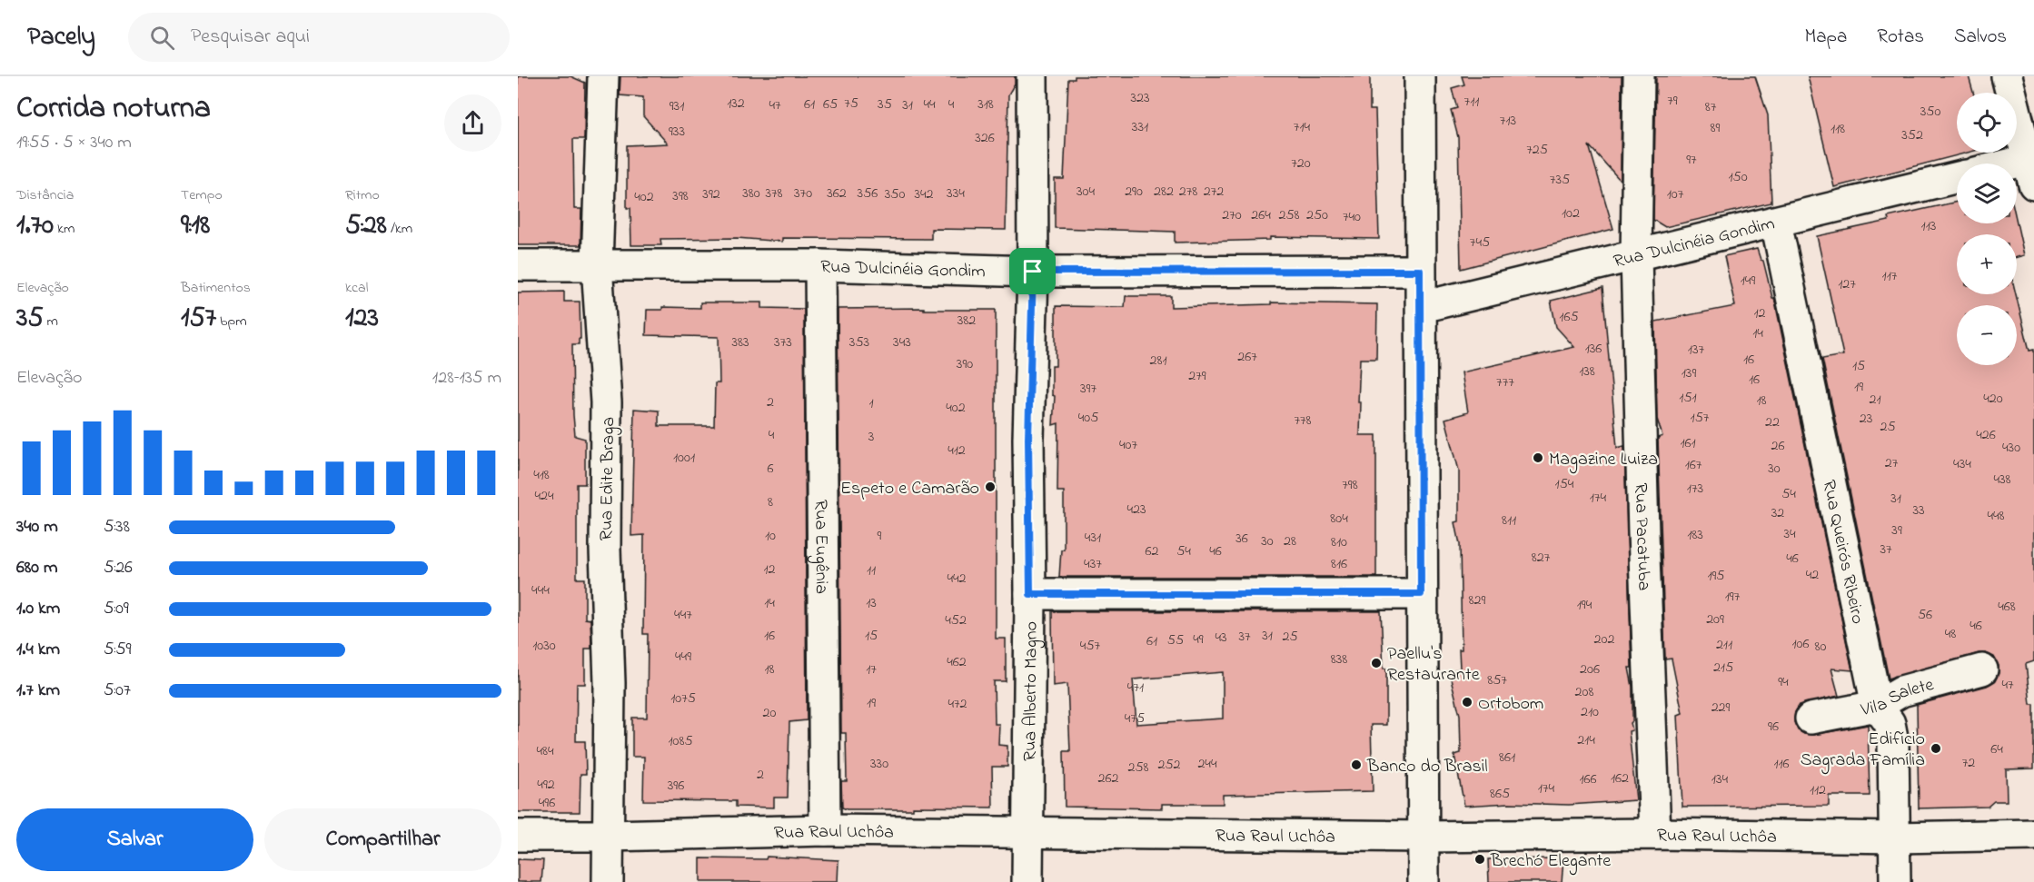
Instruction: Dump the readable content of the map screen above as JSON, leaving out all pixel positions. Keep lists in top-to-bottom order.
{
  "streets": {
    "street": [
      "Rua Dulcinéia Gondim",
      "Rua Edite Braga",
      "Rua Pacatuba",
      "Rua Eugênia",
      "Rua Queirós Ribeiro",
      "Rua Alberto Magno",
      "Vila Salete",
      "Rua Raul Uchôa"
    ]
  },
  "crossings": [
    ["Rua Dulcinéia Gondim", "Rua Edite Braga"],
    ["Rua Dulcinéia Gondim", "Rua Pacatuba"],
    ["Rua Dulcinéia Gondim", "Rua Eugênia"],
    ["Rua Dulcinéia Gondim", "Rua Queirós Ribeiro"],
    ["Rua Dulcinéia Gondim", "Rua Alberto Magno"],
    ["Rua Edite Braga", "Rua Raul Uchôa"],
    ["Rua Pacatuba", "Rua Raul Uchôa"],
    ["Rua Eugênia", "Rua Raul Uchôa"],
    ["Rua Queirós Ribeiro", "Vila Salete"],
    ["Rua Queirós Ribeiro", "Rua Raul Uchôa"],
    ["Rua Alberto Magno", "Rua Raul Uchôa"]
  ],
  "places": [
    "Magazine Luiza",
    "Espeto e Camarão",
    "Paellu's Restaurante",
    "Ortobom",
    "Edifício Sagrada Família",
    "Banco do Brasil",
    "Brechó Elegante"
  ],
  "house_numbers": [
    "323",
    "79",
    "711",
    "132",
    "75",
    "61",
    "65",
    "35",
    "44",
    "4",
    "318",
    "47",
    "31",
    "931",
    "87",
    "350",
    "713",
    "331",
    "714",
    "89",
    "118",
    "933",
    "352",
    "326",
    "725",
    "97",
    "720",
    "150",
    "735",
    "304",
    "290",
    "282",
    "278",
    "272",
    "380",
    "378",
    "370",
    "362",
    "356",
    "334",
    "392",
    "350",
    "342",
    "107",
    "398",
    "402",
    "102",
    "270",
    "264",
    "258",
    "250",
    "740",
    "113",
    "745",
    "117",
    "149",
    "127",
    "12",
    "165",
    "382",
    "14",
    "383",
    "373",
    "353",
    "343",
    "136",
    "137",
    "267",
    "16",
    "281",
    "390",
    "15",
    "138",
    "139",
    "279",
    "16",
    "777",
    "19",
    "397",
    "151",
    "420",
    "21",
    "18",
    "2",
    "1",
    "402",
    "405",
    "157",
    "23",
    "778",
    "22",
    "25",
    "4",
    "426",
    "3",
    "161",
    "407",
    "26",
    "430",
    "412",
    "1001",
    "27",
    "434",
    "167",
    "6",
    "30",
    "418",
    "438",
    "154",
    "798",
    "173",
    "54",
    "424",
    "174",
    "31",
    "8",
    "423",
    "33",
    "32",
    "448",
    "804",
    "811",
    "39",
    "34",
    "183",
    "10",
    "9",
    "431",
    "36",
    "30",
    "28",
    "810",
    "37",
    "62",
    "54",
    "46",
    "827",
    "46",
    "437",
    "816",
    "12",
    "11",
    "42",
    "195",
    "442",
    "444",
    "197",
    "829",
    "14",
    "13",
    "194",
    "468",
    "447",
    "56",
    "209",
    "452",
    "46",
    "48",
    "16",
    "15",
    "31",
    "37",
    "25",
    "43",
    "49",
    "202",
    "55",
    "61",
    "106",
    "211",
    "1030",
    "457",
    "80",
    "449",
    "838",
    "462",
    "215",
    "18",
    "17",
    "206",
    "857",
    "94",
    "47",
    "471",
    "208",
    "1075",
    "19",
    "472",
    "229",
    "210",
    "20",
    "475",
    "96",
    "214",
    "1085",
    "64",
    "484",
    "861",
    "72",
    "330",
    "244",
    "116",
    "252",
    "258",
    "2",
    "262",
    "162",
    "166",
    "134",
    "492",
    "396",
    "174",
    "112",
    "865",
    "496"
  ],
  "page": {
    "header": "Pacely",
    "search": "Pesquisar aqui",
    "nav": ["Mapa", "Rotas", "Salvos"],
    "heading": ["Corrida noturna", "19:55 · 5 × 340 m"],
    "map_buttons": ["+", "−"],
    "stats": [
      ["Distância", "1.70 km"],
      ["Tempo", "9:18"],
      ["Ritmo", "5:28 /km"],
      ["Elevação", "35 m"],
      ["Batimentos", "157 bpm"],
      ["kcal", "123"]
    ],
    "chart": ["Elevação", "128–135 m"],
    "list": [
      {
        "name": "340 m",
        "note": "5:38"
      },
      {
        "name": "680 m",
        "note": "5:26"
      },
      {
        "name": "1.0 km",
        "note": "5:09"
      },
      {
        "name": "1.4 km",
        "note": "5:59"
      },
      {
        "name": "1.7 km",
        "note": "5:07"
      }
    ],
    "buttons": ["Salvar", "Compartilhar"]
  }
}
